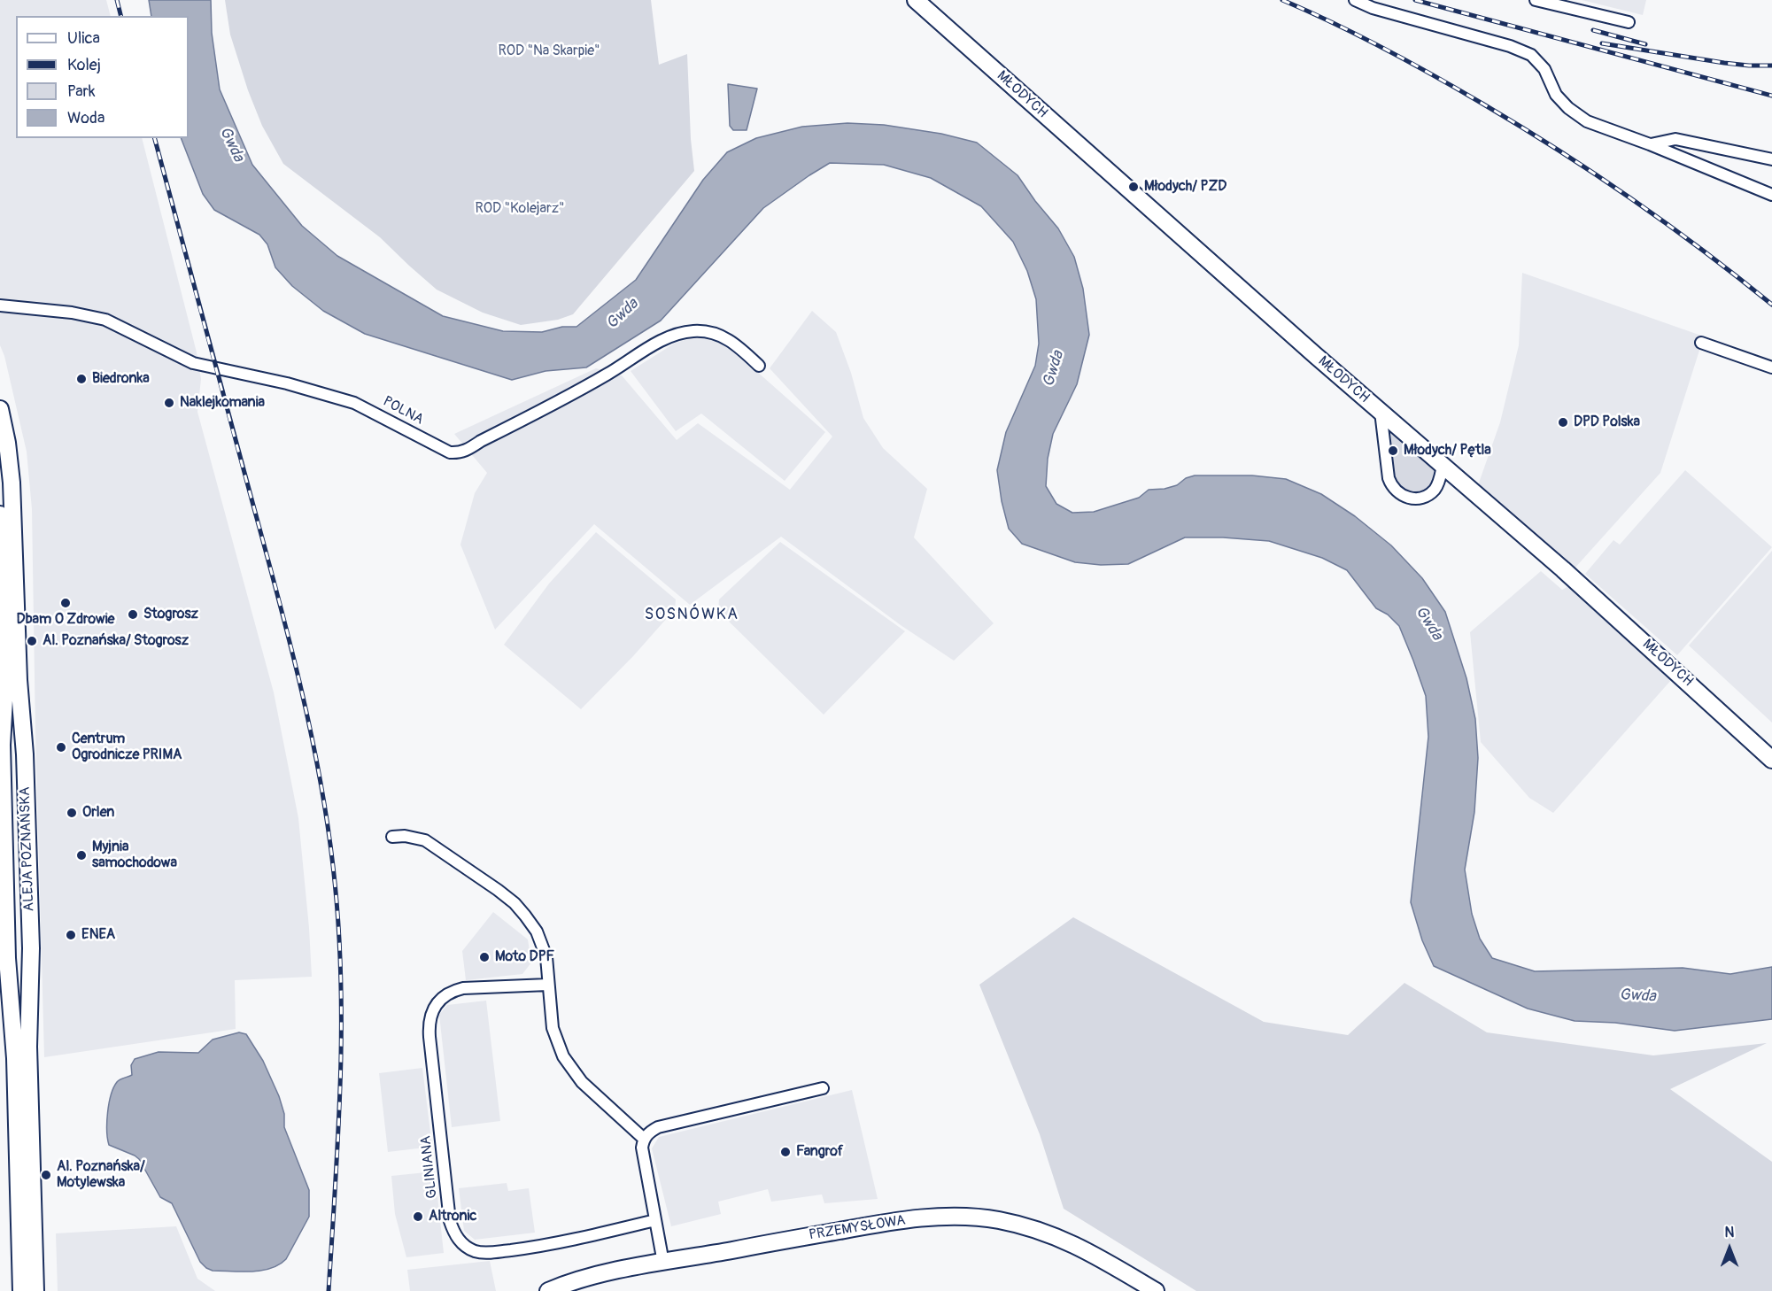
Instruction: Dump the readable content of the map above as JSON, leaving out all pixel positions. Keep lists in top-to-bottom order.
{
  "streets": {
    "street": [
      "MŁODYCH",
      "POLNA",
      "ALEJA POZNAŃSKA",
      "GLINIANA",
      "PRZEMYSŁOWA"
    ]
  },
  "districts": ["SOSNÓWKA"],
  "water": ["Gwda"],
  "parks": ["ROD \"Na Skarpie\"", "ROD \"Kolejarz\""],
  "places": [
    "Młodych/ PZD",
    "Biedronka",
    "Naklejkomania",
    "DPD Polska",
    "Młodych/ Pętla",
    "Dbam O Zdrowie",
    "Stogrosz",
    "Al. Poznańska/ Stogrosz",
    "Centrum Ogrodnicze PRIMA",
    "Orlen",
    "Myjnia samochodowa",
    "ENEA",
    "Moto DPF",
    "Fangrof",
    "Al. Poznańska/ Motylewska",
    "Altronic"
  ],
  "legend": [
    "Ulica",
    "Kolej",
    "Park",
    "Woda"
  ],
  "north": "top"
}
